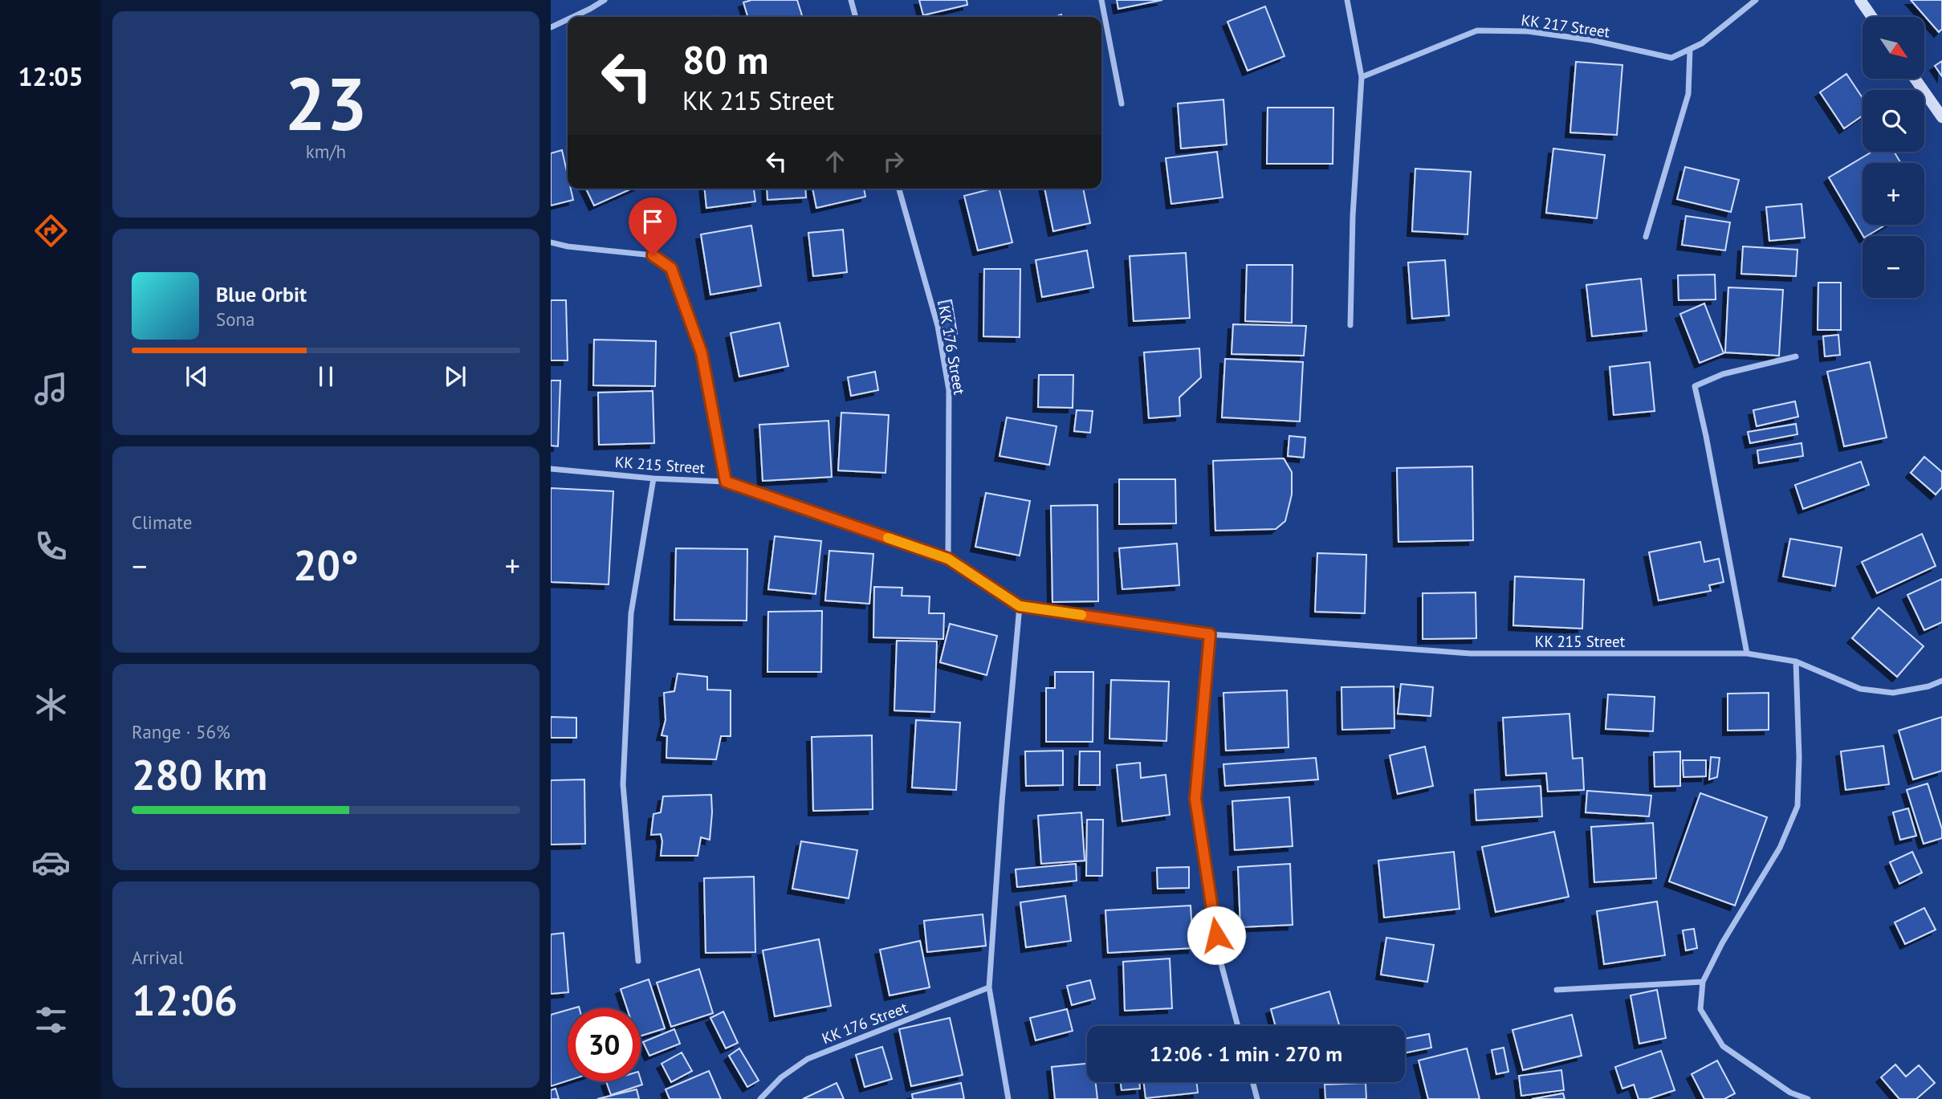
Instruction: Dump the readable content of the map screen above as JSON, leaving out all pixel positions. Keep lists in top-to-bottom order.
{
  "streets": {
    "street": ["KK 217 Street", "KK 176 Street", "KK 215 Street"]
  },
  "crossings": [
    ["KK 176 Street", "KK 215 Street"]
  ],
  "north": "bottom right",
  "page": {
    "tabs": "12:05",
    "tile": [
      ["23", "km/h"],
      "Climate",
      ["Range · 56%", "280 km"],
      ["Arrival", "12:06"]
    ],
    "map_buttons": ["+", "−"],
    "turn": ["80 m", "KK 215 Street"],
    "song": ["Blue Orbit", "Sona"],
    "heat": ["−", "20°", "+"],
    "limit": "30",
    "trip": "12:06 · 1 min · 270 m"
  }
}
